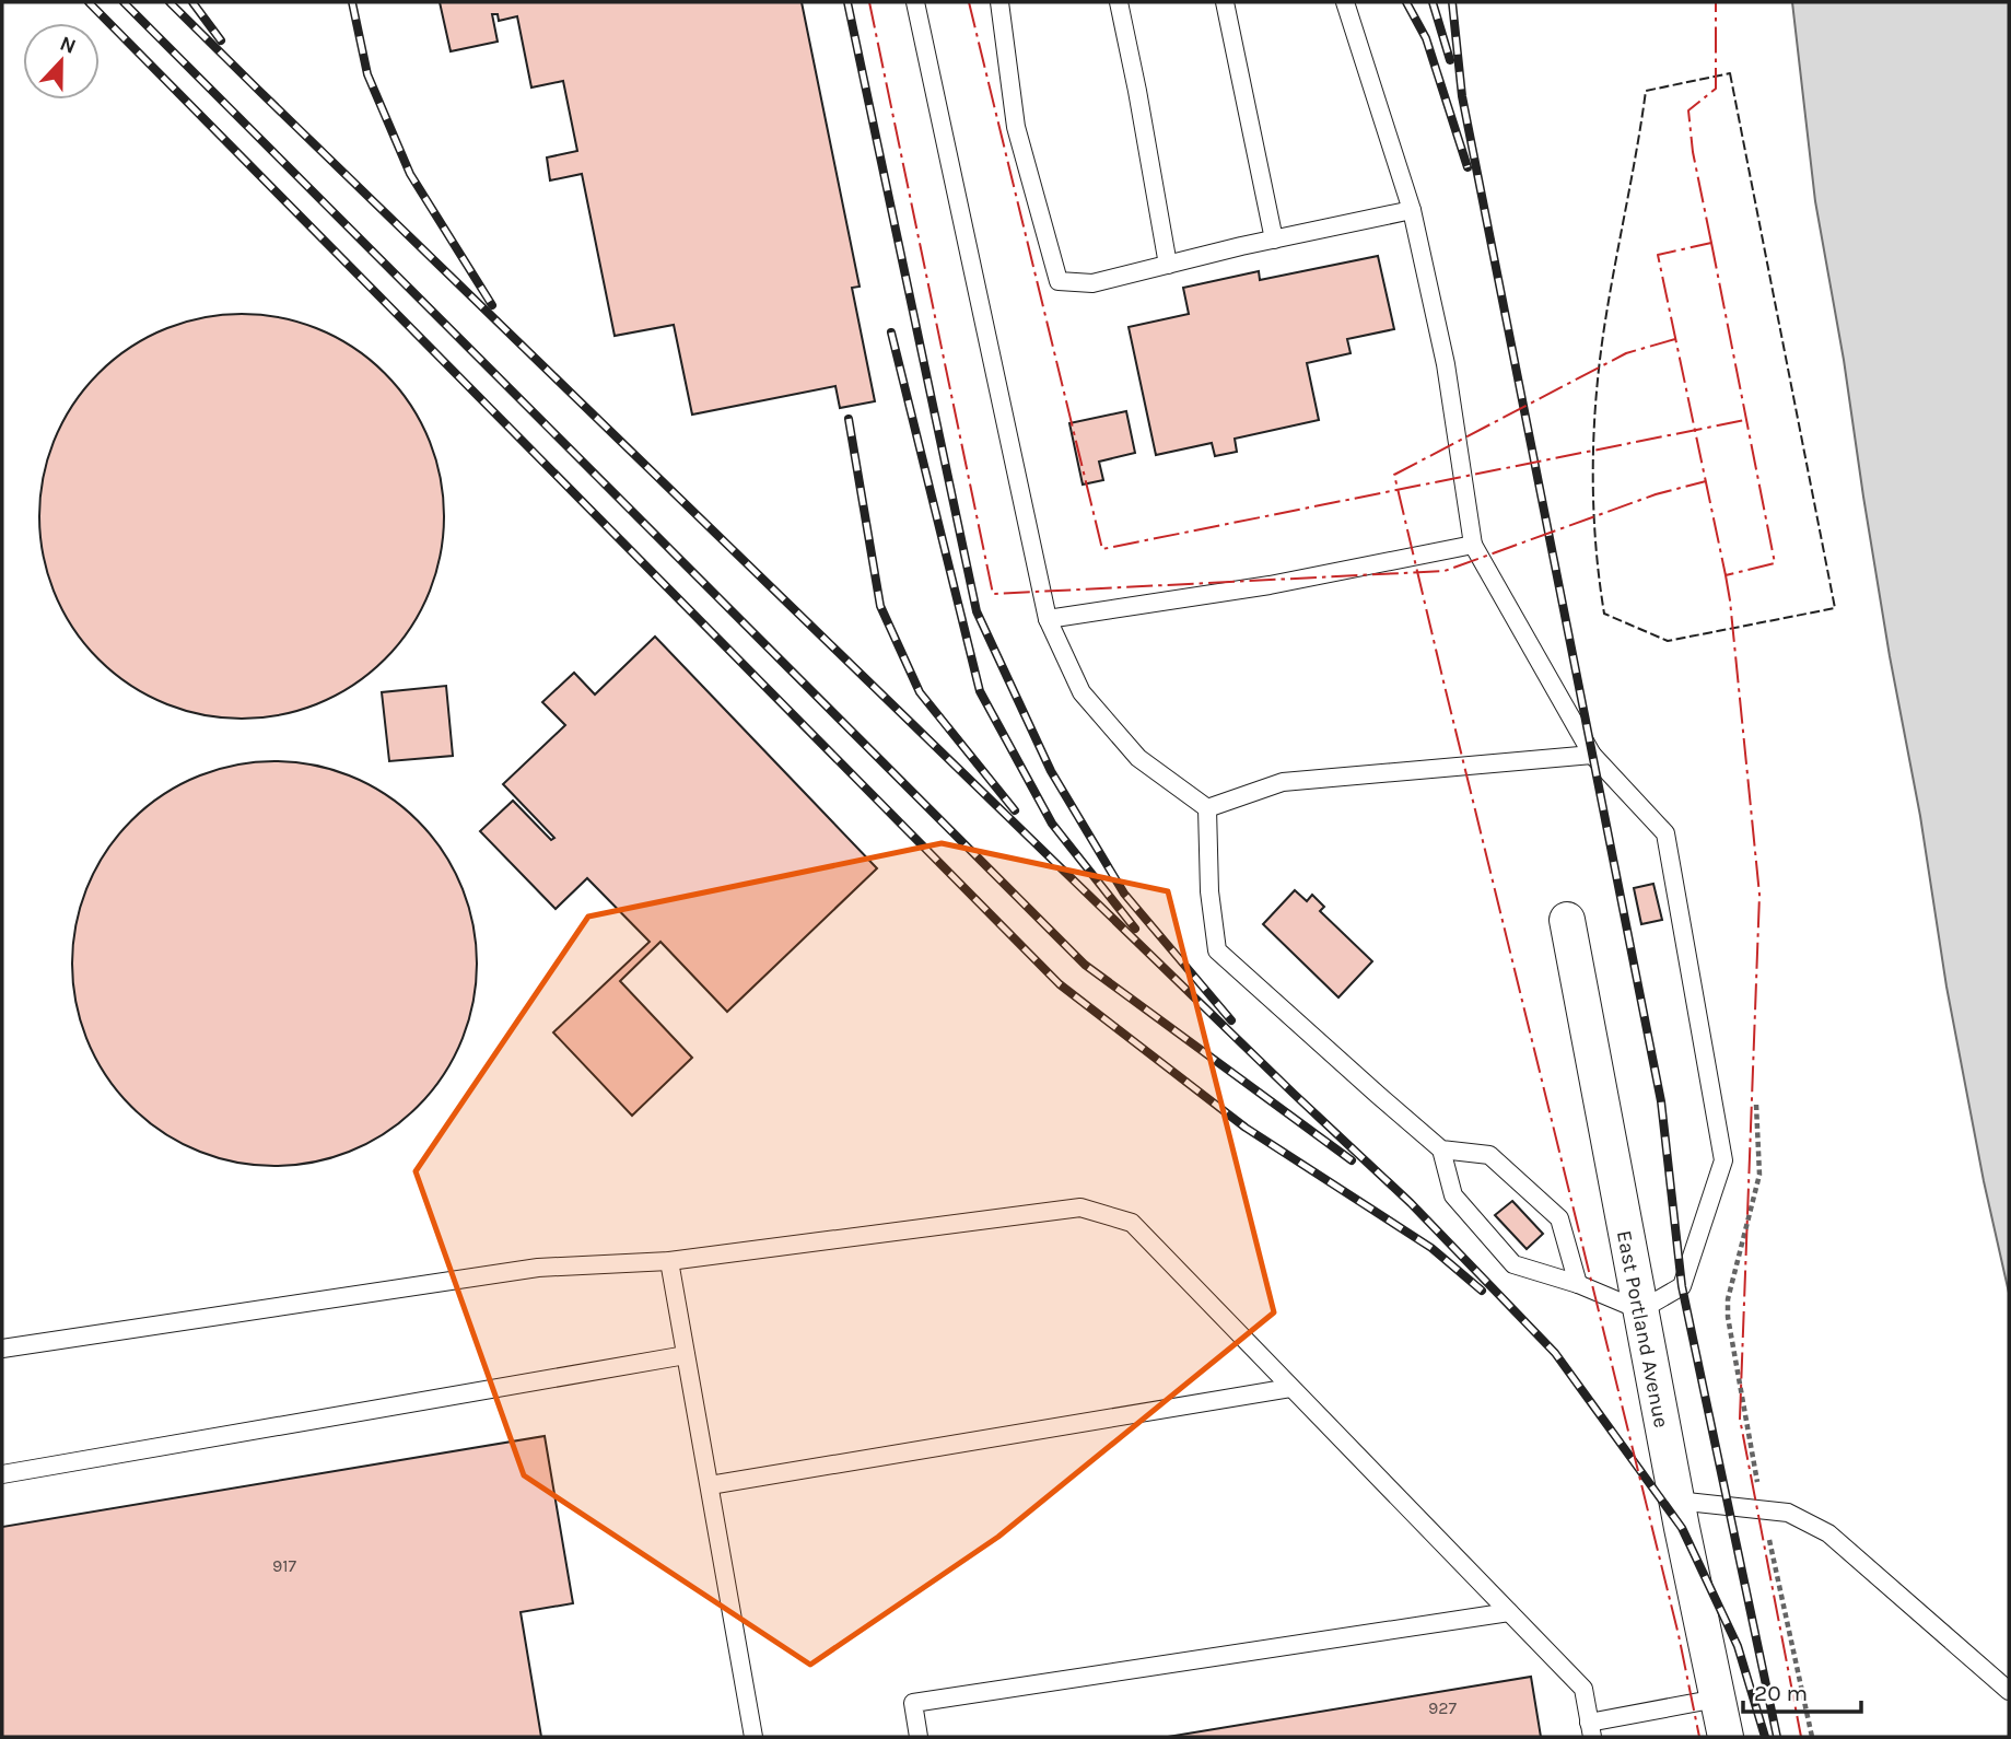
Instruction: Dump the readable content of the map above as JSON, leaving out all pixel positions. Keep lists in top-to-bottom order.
{
  "streets": {
    "street": ["East Portland Avenue"]
  },
  "house_numbers": ["917", "927"],
  "scale_bar": "20 m",
  "north": "top"
}
